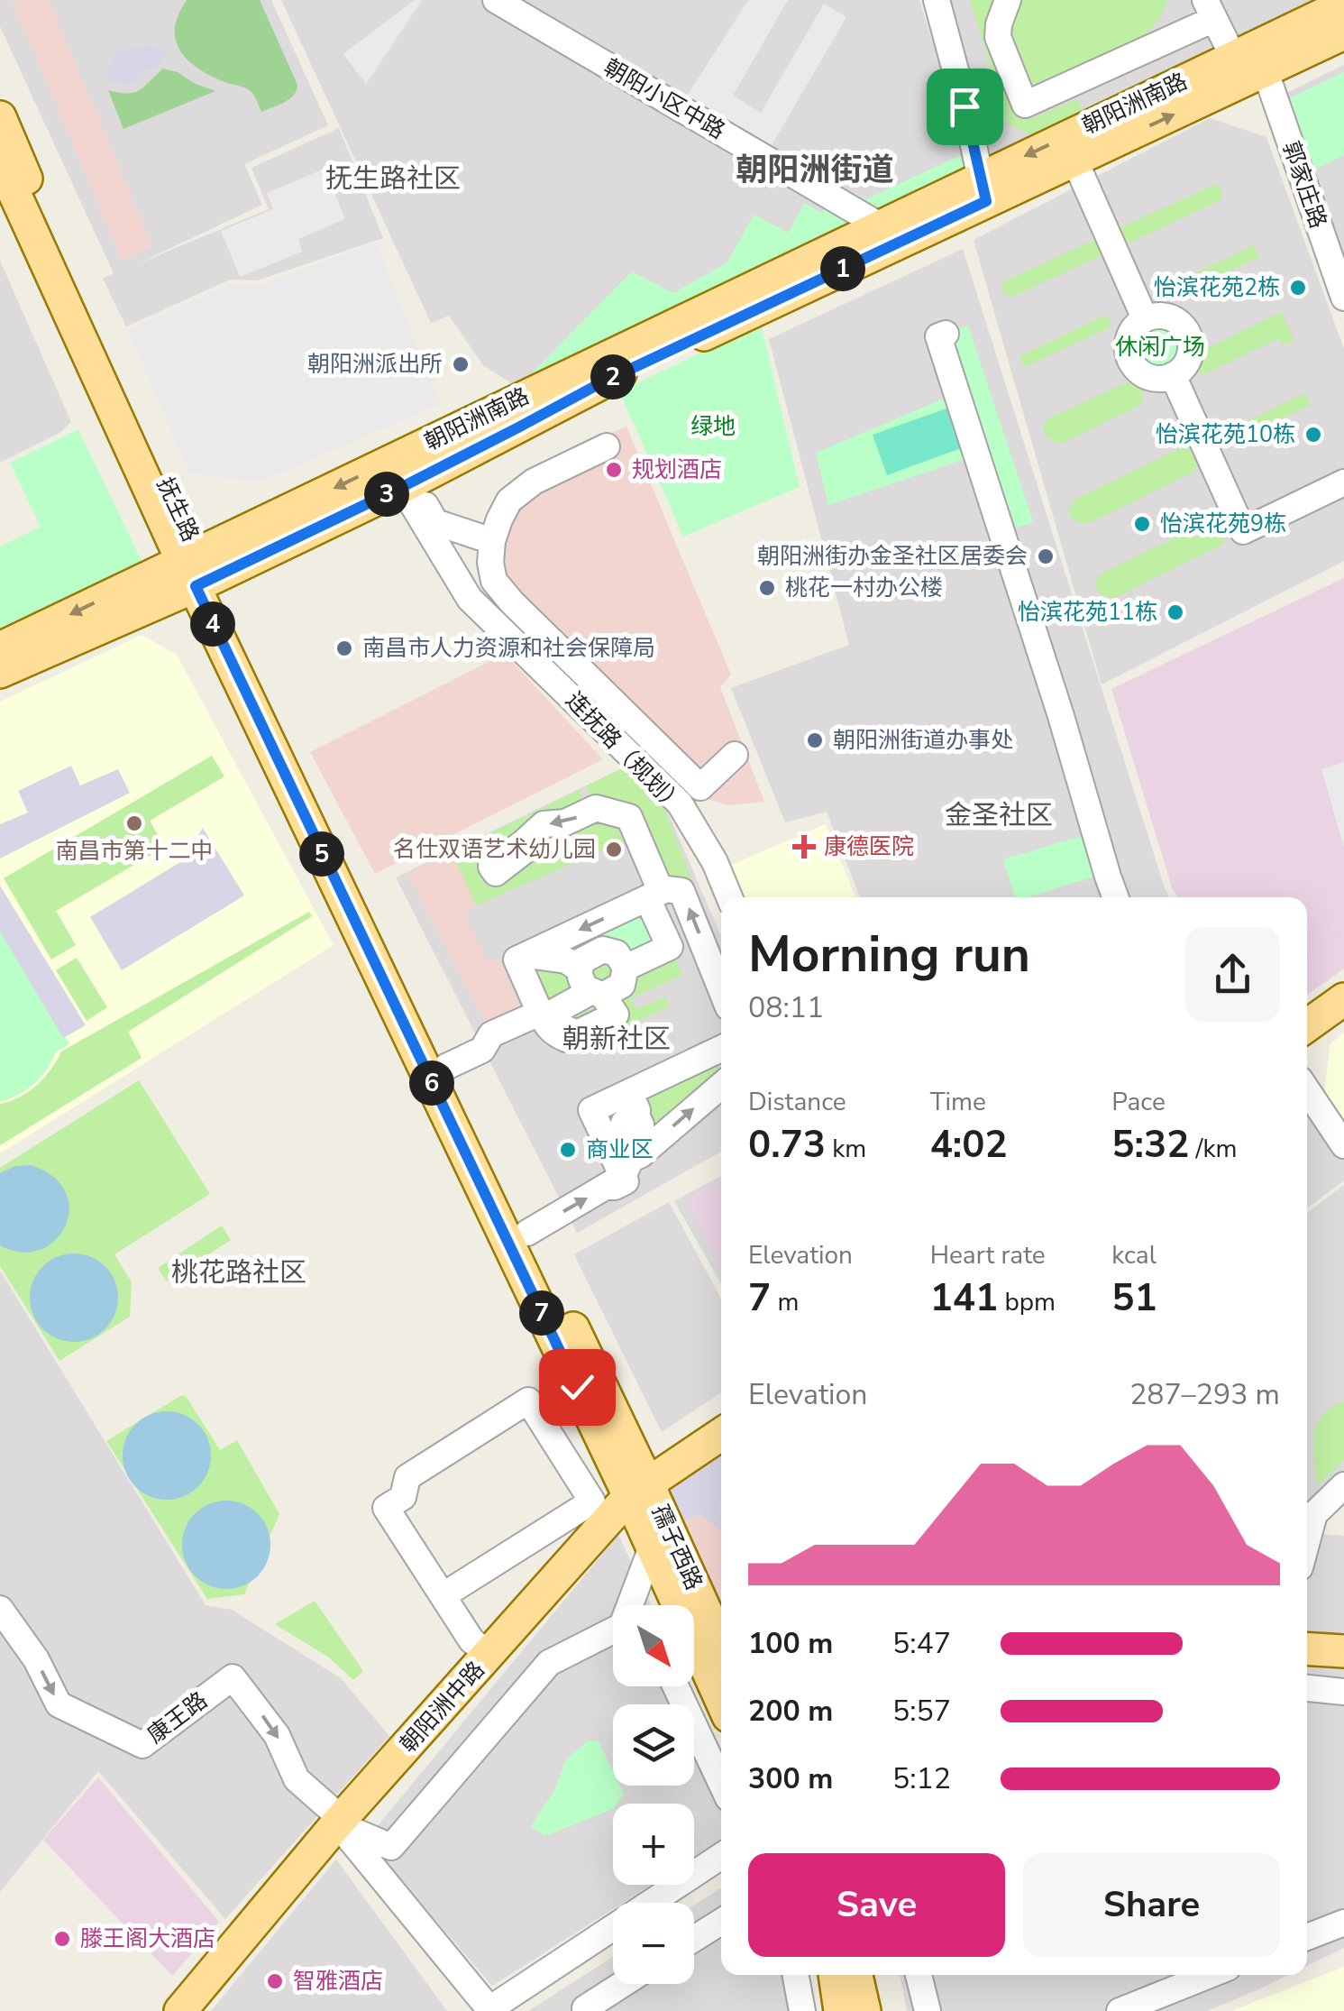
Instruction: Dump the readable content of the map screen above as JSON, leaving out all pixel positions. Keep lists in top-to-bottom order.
{
  "streets": {
    "main road": [
      "朝阳洲南路",
      "抚生路",
      "孺子西路",
      "朝阳洲中路"
    ],
    "street": [
      "朝阳小区中路",
      "郭家庄路",
      "连抚路（规划）",
      "康王路"
    ]
  },
  "crossings": [
    ["朝阳小区中路", "朝阳洲南路"],
    ["朝阳洲南路", "郭家庄路"],
    ["朝阳洲南路", "抚生路"],
    ["朝阳洲南路", "连抚路（规划）"],
    ["抚生路", "孺子西路"],
    ["抚生路", "朝阳洲中路"],
    ["孺子西路", "朝阳洲中路"],
    ["朝阳洲中路", "康王路"]
  ],
  "one_way": ["康王路"],
  "districts": [
    "朝阳洲街道",
    "抚生路社区",
    "金圣社区",
    "朝新社区",
    "桃花路社区"
  ],
  "parks": ["休闲广场", "绿地"],
  "places": {
    "other": [
      "怡滨花苑2栋",
      "朝阳洲派出所",
      "怡滨花苑10栋",
      "规划酒店",
      "怡滨花苑9栋",
      "朝阳洲街办金圣社区居委会",
      "桃花一村办公楼",
      "怡滨花苑11栋",
      "南昌市人力资源和社会保障局",
      "朝阳洲街道办事处",
      "南昌市第十二中",
      "名仕双语艺术幼儿园",
      "商业区",
      "滕王阁大酒店",
      "智雅酒店"
    ],
    "health": ["康德医院"]
  },
  "north": "bottom right",
  "page": {
    "pins": [
      "1",
      "2",
      "3",
      "4",
      "5",
      "6",
      "7"
    ],
    "heading": ["Morning run", "08:11"],
    "stats": [
      ["Distance", "0.73 km"],
      ["Time", "4:02"],
      ["Pace", "5:32 /km"],
      ["Elevation", "7 m"],
      ["Heart rate", "141 bpm"],
      ["kcal", "51"]
    ],
    "chart": ["Elevation", "287–293 m"],
    "map_buttons": ["+", "−"],
    "list": [
      {
        "name": "100 m",
        "note": "5:47"
      },
      {
        "name": "200 m",
        "note": "5:57"
      },
      {
        "name": "300 m",
        "note": "5:12"
      }
    ],
    "buttons": ["Save", "Share"]
  }
}
